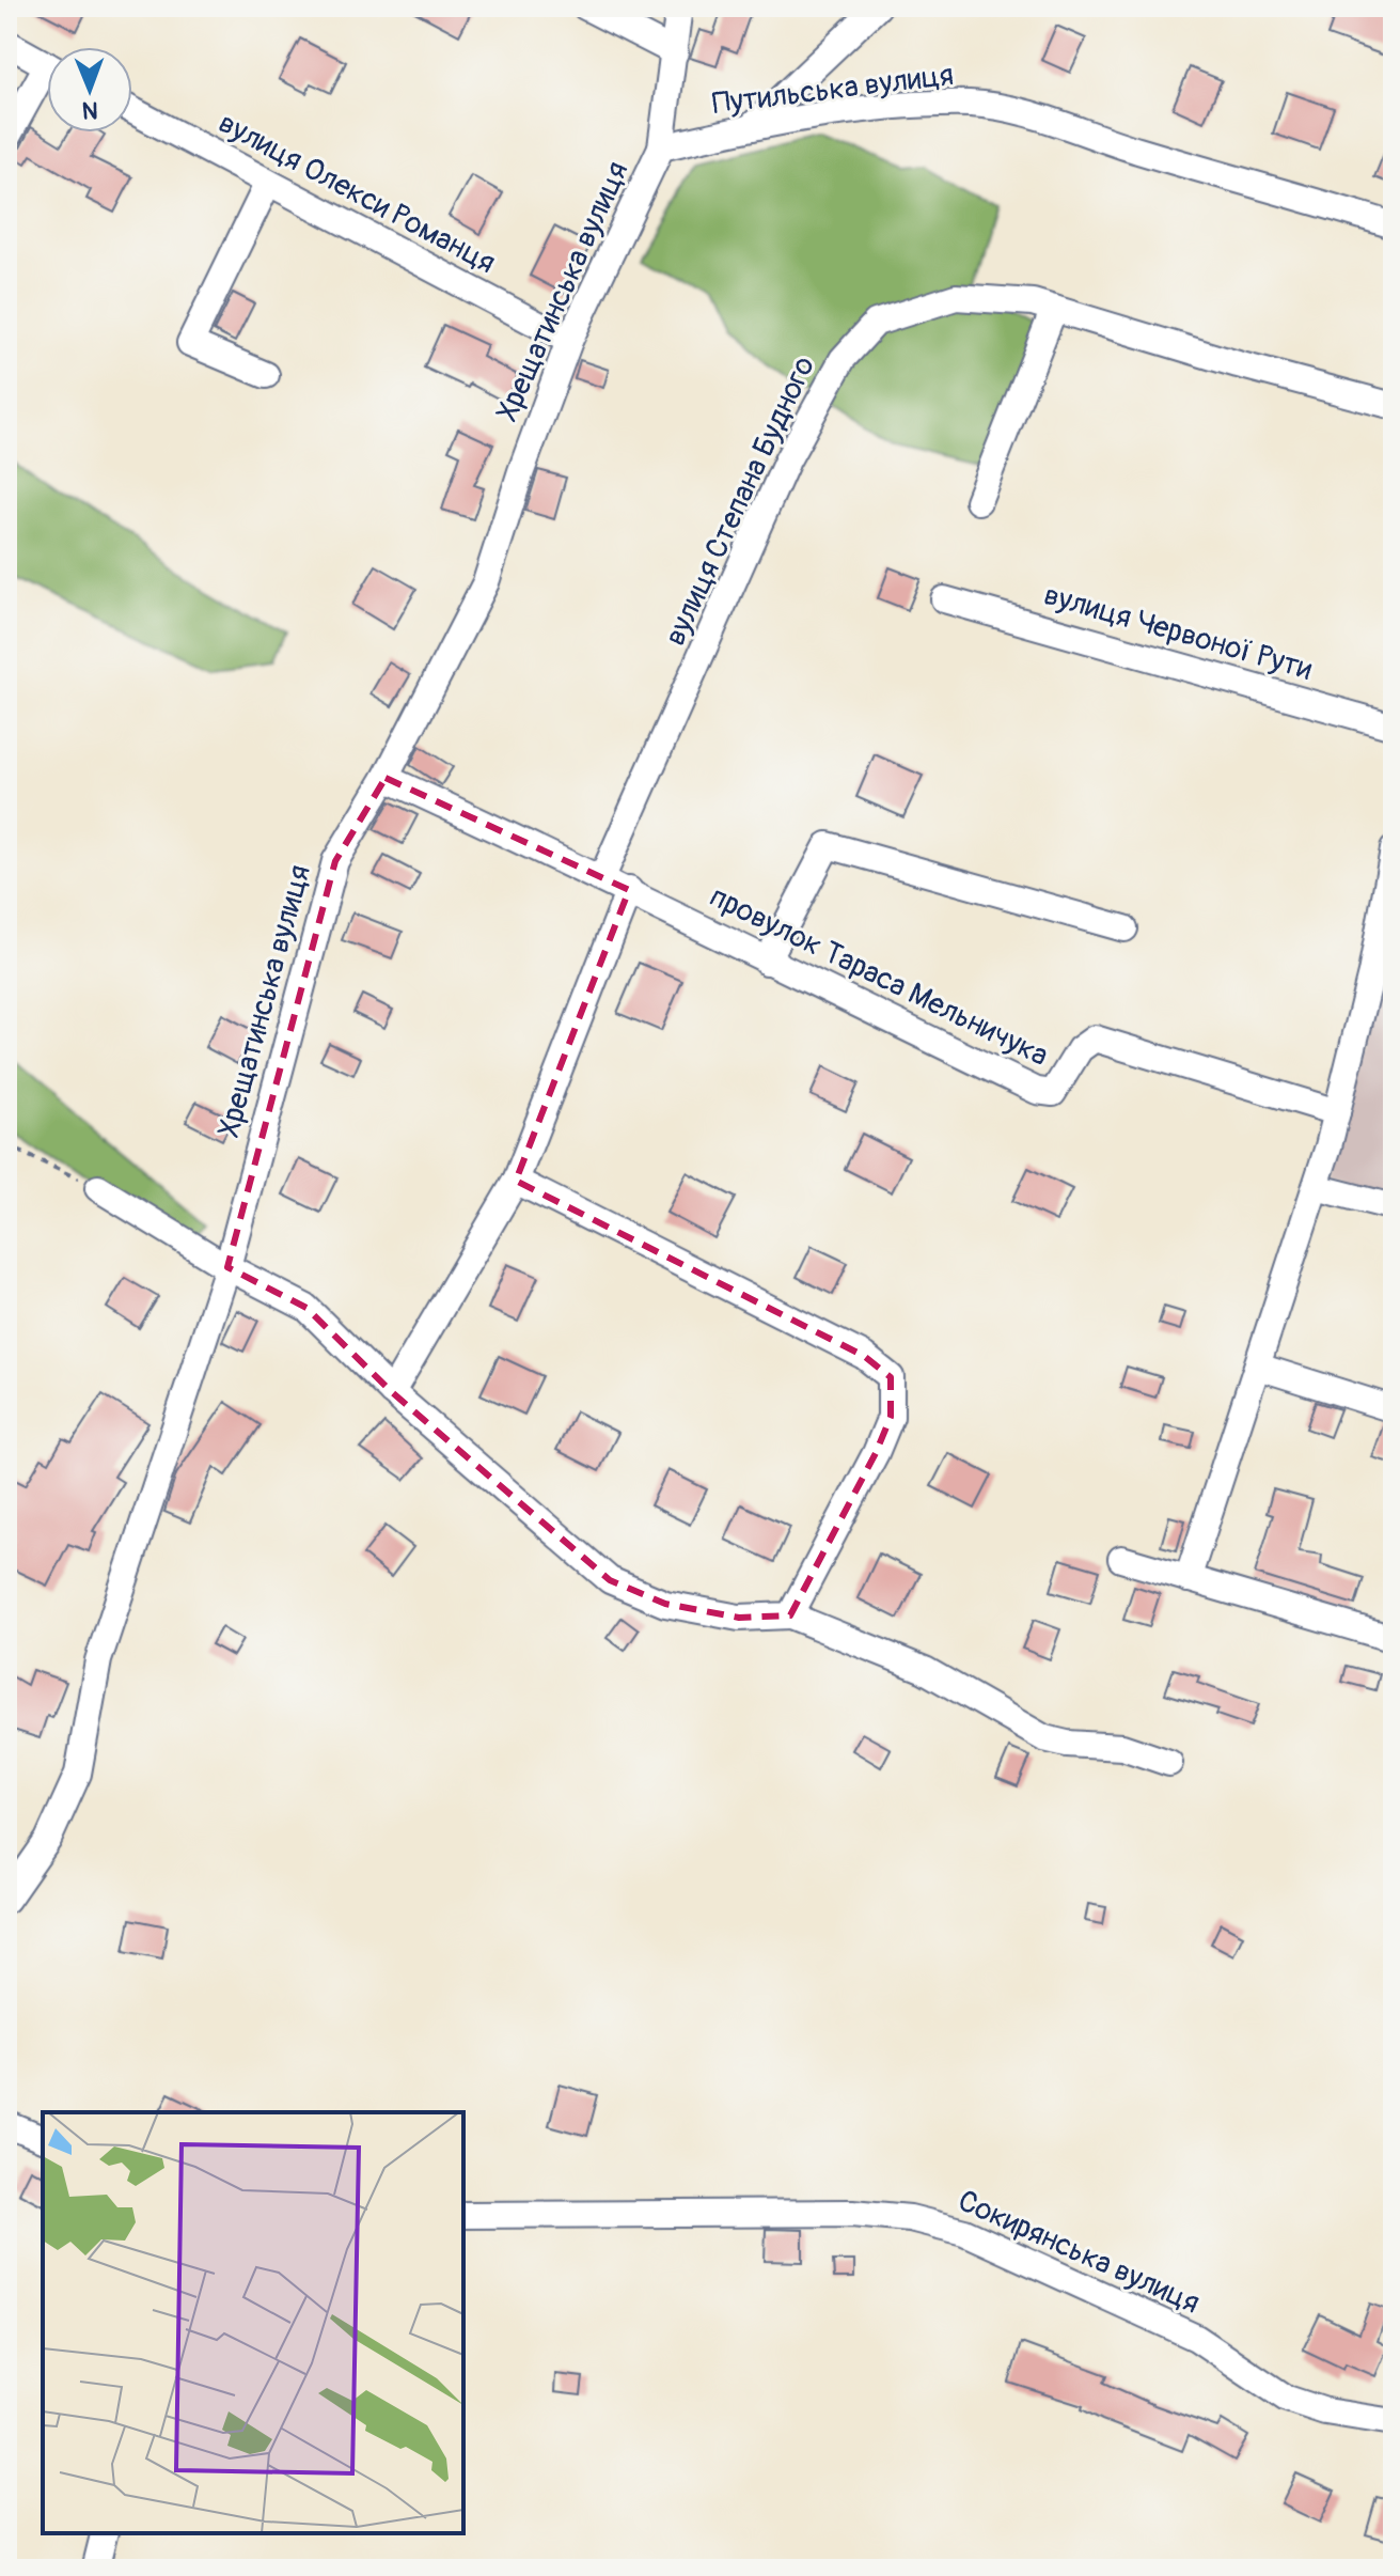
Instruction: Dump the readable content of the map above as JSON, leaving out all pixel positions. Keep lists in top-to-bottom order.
{
  "streets": {
    "street": [
      "Путильська вулиця",
      "вулиця Олекси Романця",
      "Хрещатинська вулиця",
      "вулиця Степана Будного",
      "вулиця Червоної Рути",
      "провулок Тараса Мельничука",
      "Сокирянська вулиця"
    ]
  },
  "crossings": [
    ["Путильська вулиця", "Хрещатинська вулиця"],
    ["вулиця Олекси Романця", "Хрещатинська вулиця"],
    ["Хрещатинська вулиця", "провулок Тараса Мельничука"],
    ["вулиця Степана Будного", "провулок Тараса Мельничука"]
  ],
  "north": "bottom"
}
